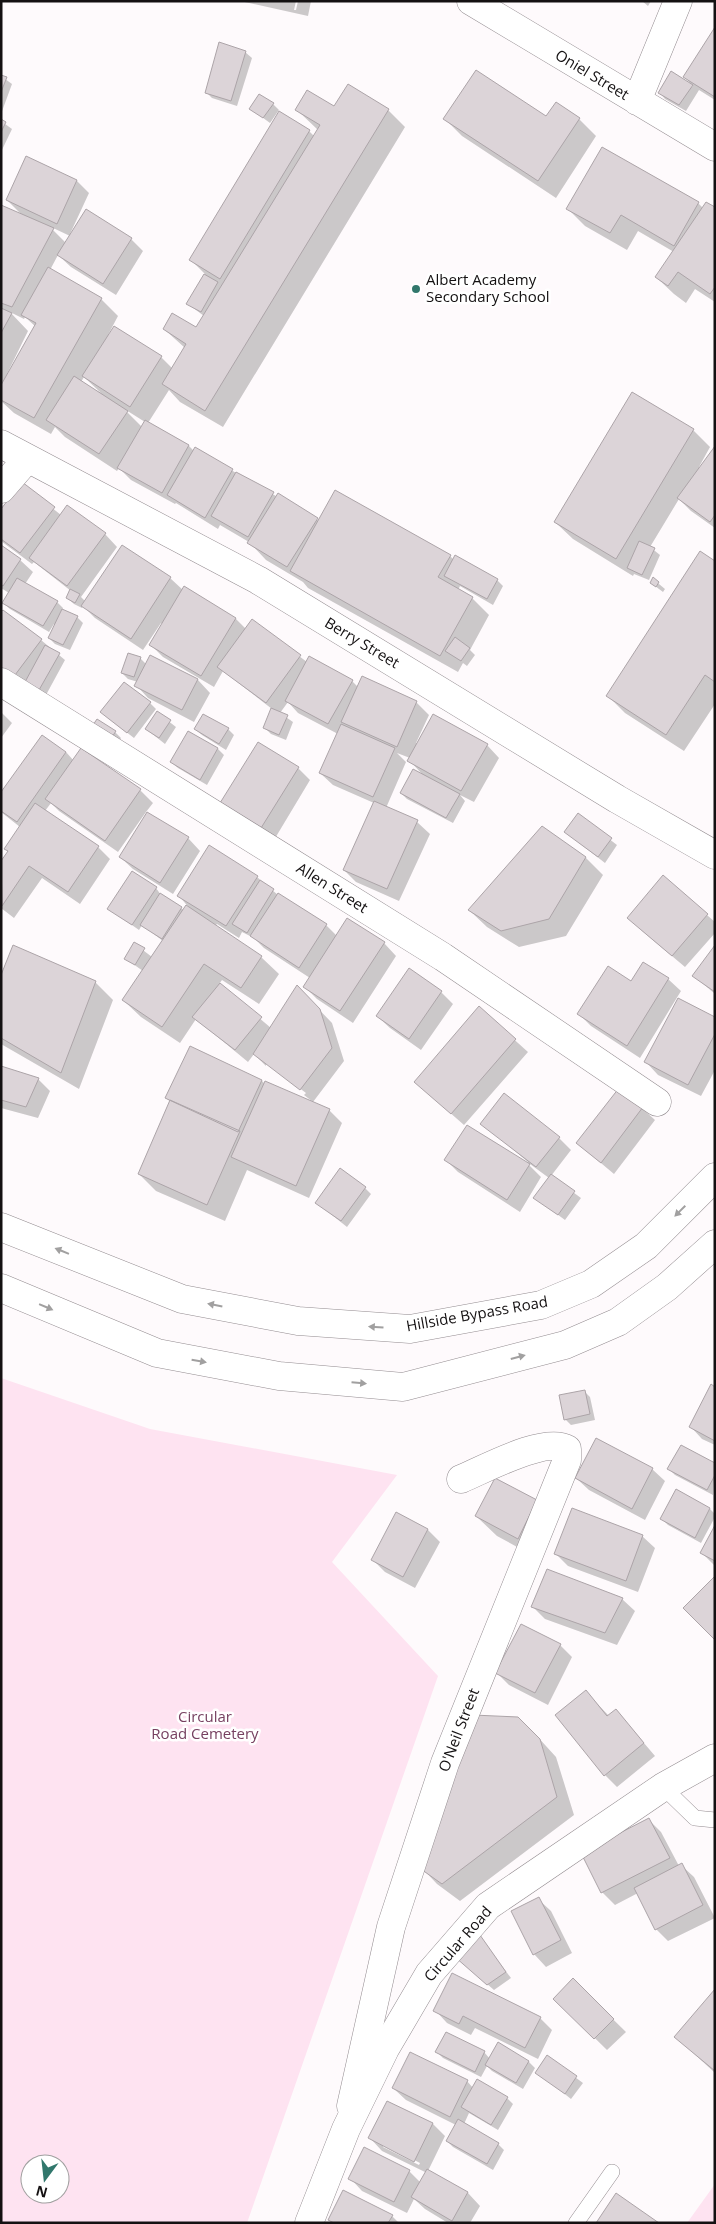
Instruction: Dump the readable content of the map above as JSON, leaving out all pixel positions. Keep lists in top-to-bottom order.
{
  "streets": {
    "street": [
      "Oniel Street",
      "Berry Street",
      "Allen Street",
      "Hillside Bypass Road",
      "O'Neil Street",
      "Circular Road"
    ]
  },
  "crossings": [
    ["O'Neil Street", "Circular Road"]
  ],
  "parks": ["Circular Road Cemetery"],
  "places": ["Albert Academy Secondary School"],
  "north": "bottom"
}
